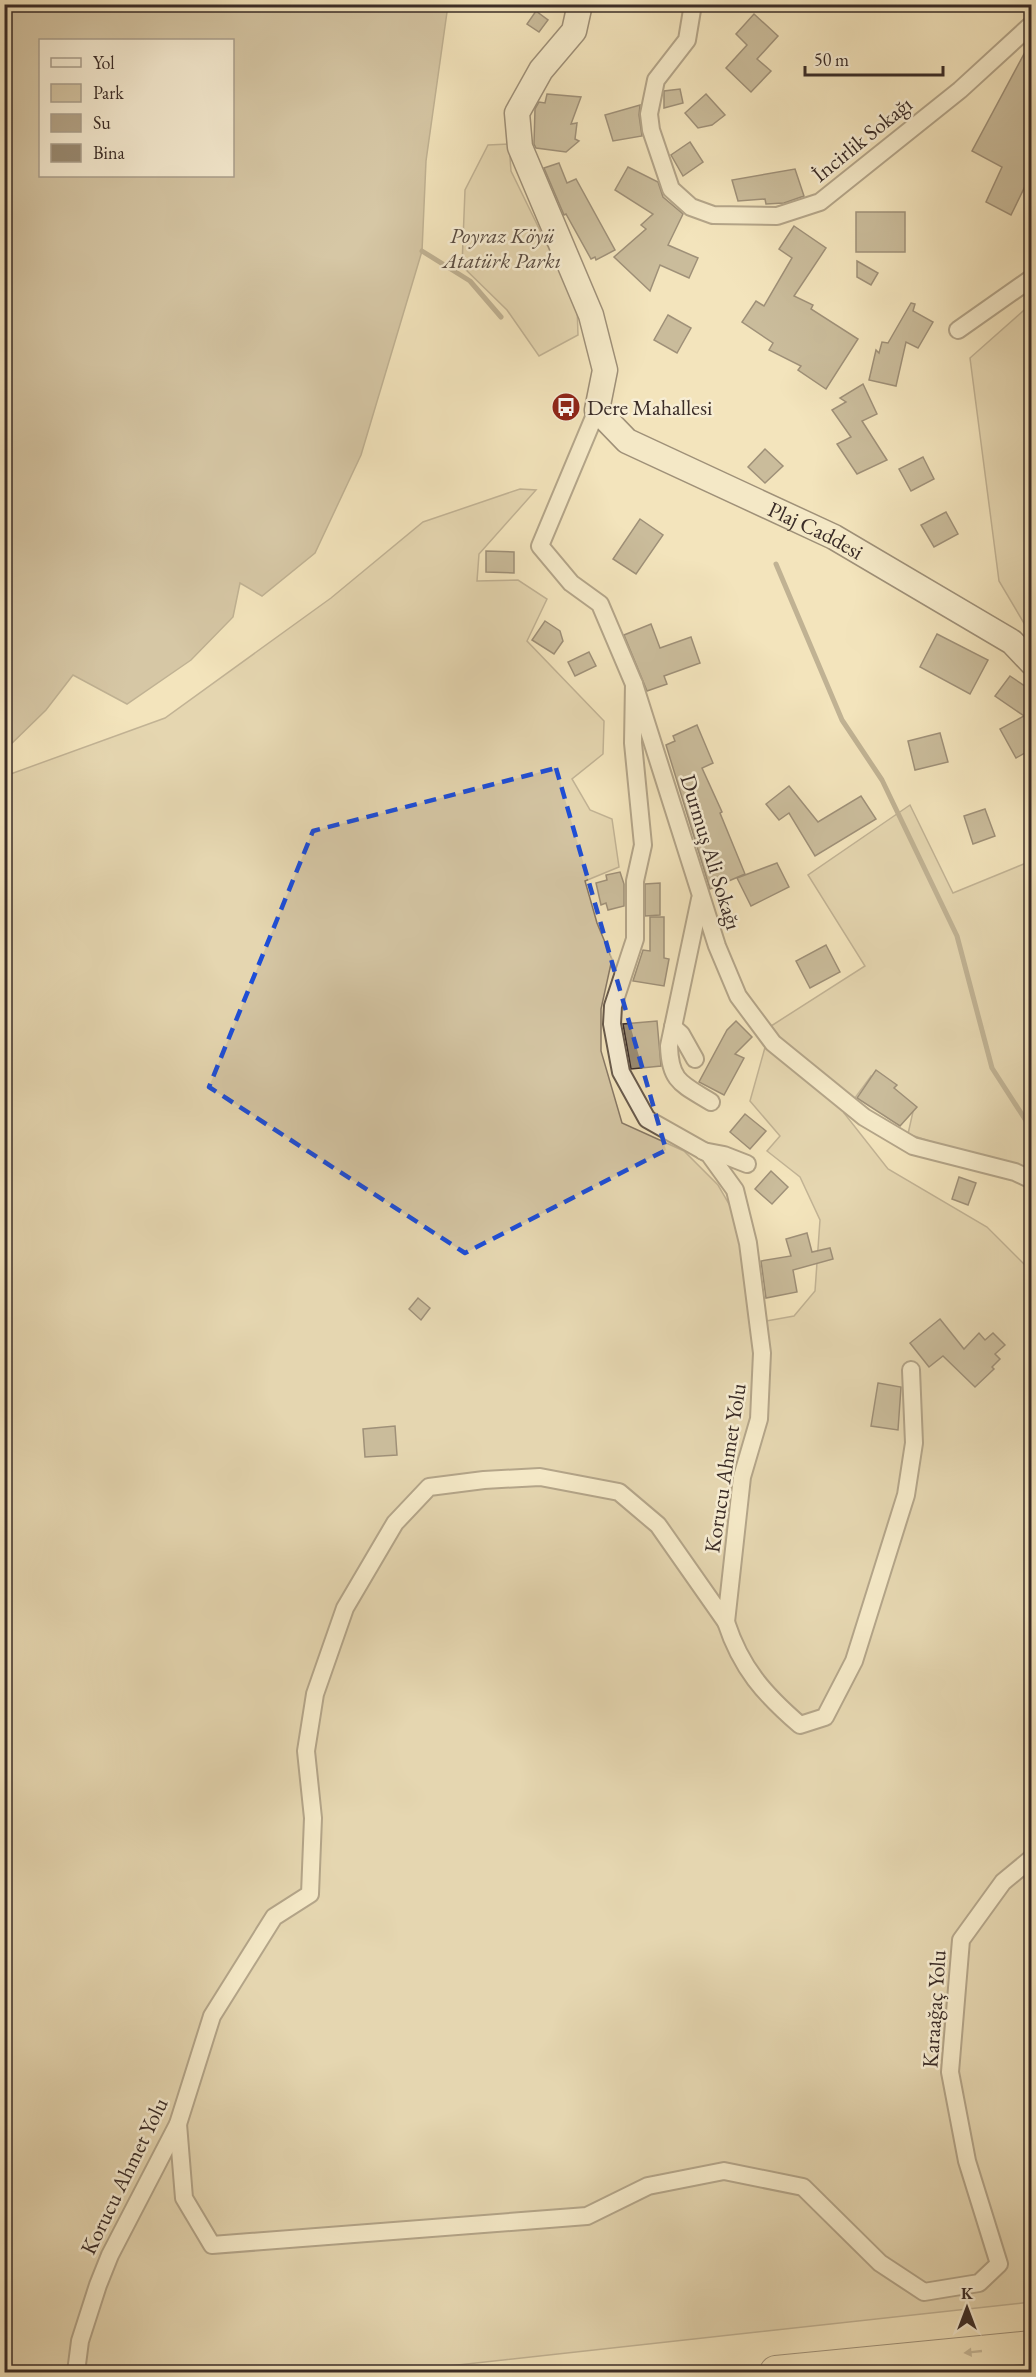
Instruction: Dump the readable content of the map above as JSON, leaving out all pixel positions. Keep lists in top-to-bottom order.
{
  "streets": {
    "street": [
      "İncirlik Sokağı",
      "Plaj Caddesi",
      "Durmuş Ali Sokağı",
      "Korucu Ahmet Yolu",
      "Karaağaç Yolu"
    ]
  },
  "crossings": [
    ["Plaj Caddesi", "Durmuş Ali Sokağı"],
    ["Durmuş Ali Sokağı", "Korucu Ahmet Yolu"],
    ["Korucu Ahmet Yolu", "Karaağaç Yolu"]
  ],
  "parks": ["Poyraz Köyü Atatürk Parkı"],
  "places": {
    "bus stop": ["Dere Mahallesi"]
  },
  "legend": [
    "Yol",
    "Park",
    "Su",
    "Bina"
  ],
  "scale_bar": "50 m",
  "north": "top"
}
